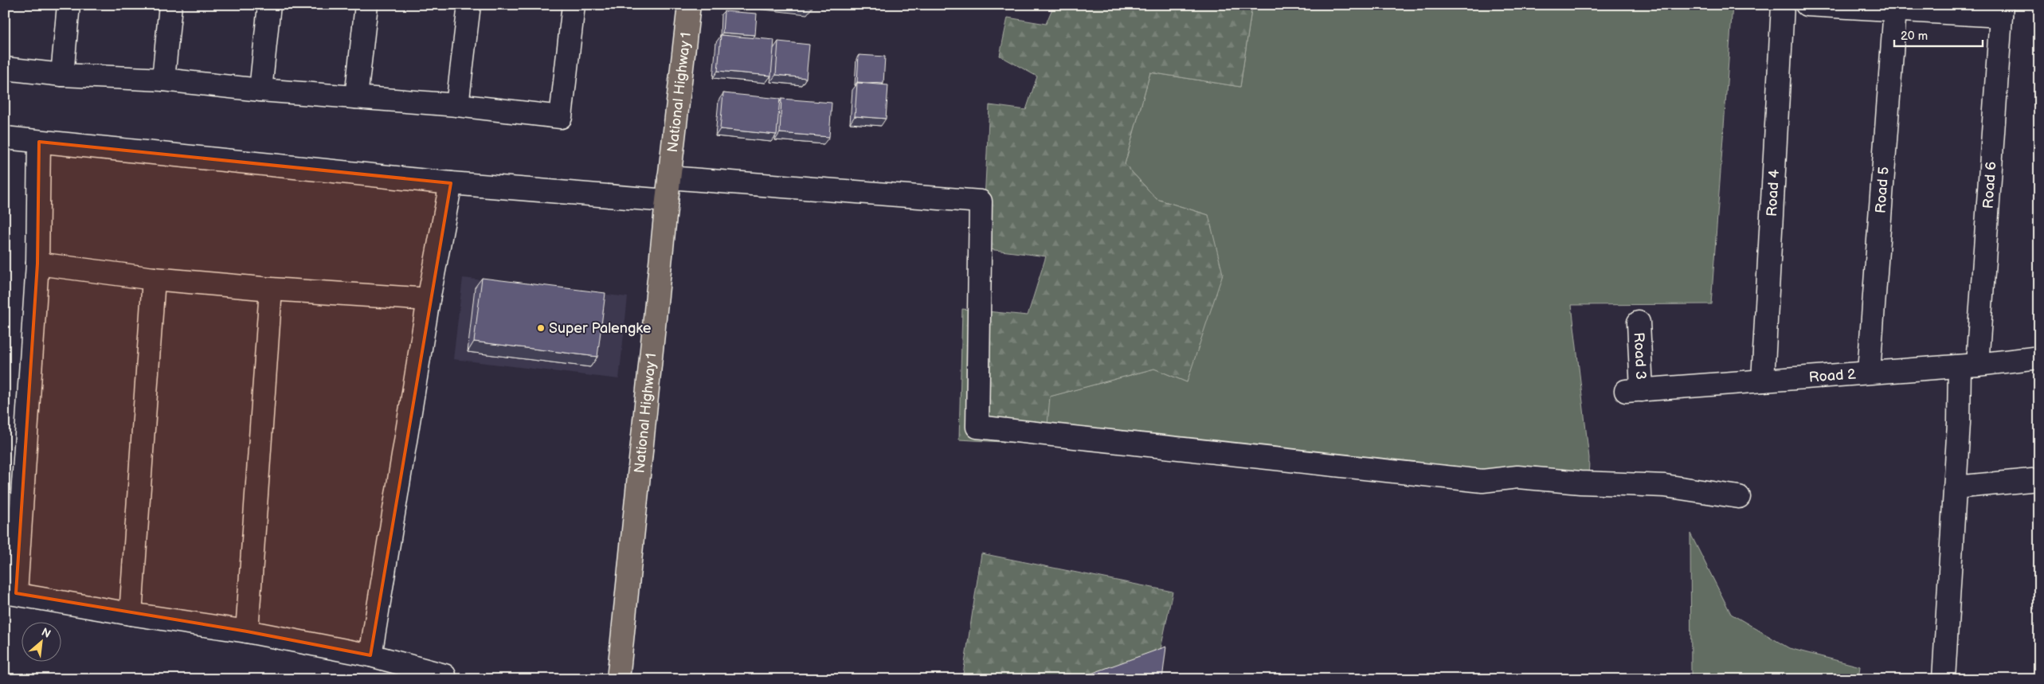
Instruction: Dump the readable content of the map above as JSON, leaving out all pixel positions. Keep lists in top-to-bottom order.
{
  "streets": {
    "highway": ["National Highway 1"],
    "street": [
      "Road 6",
      "Road 5",
      "Road 4",
      "Road 3",
      "Road 2"
    ]
  },
  "crossings": [
    ["Road 6", "Road 2"],
    ["Road 5", "Road 2"],
    ["Road 4", "Road 2"],
    ["Road 3", "Road 2"]
  ],
  "places": ["Super Palengke"],
  "scale_bar": "20 m",
  "north": "top right"
}
